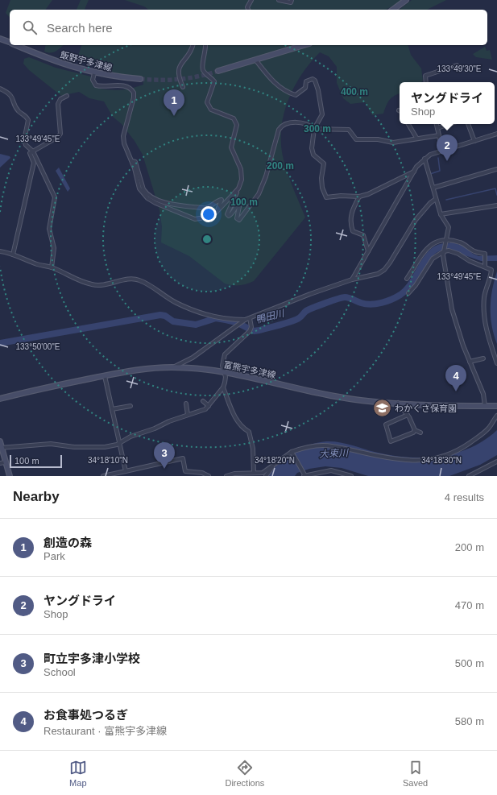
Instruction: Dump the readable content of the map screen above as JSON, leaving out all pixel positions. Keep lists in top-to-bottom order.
{
  "streets": {
    "main road": ["飯野宇多津線", "富熊宇多津線"]
  },
  "water": ["鴨田川", "大束川"],
  "places": {
    "school or university": ["わかくさ保育園"]
  },
  "scale_bar": "100 m",
  "page": {
    "search": "Search here",
    "popup": ["ヤングドライ", "Shop"],
    "pins": [
      "1",
      "2",
      "4",
      "3"
    ],
    "scale": "100 m",
    "heading": ["Nearby", "4 results"],
    "list": [
      {
        "mark": "1",
        "name": "創造の森",
        "note": "Park",
        "value": "200 m"
      },
      {
        "mark": "2",
        "name": "ヤングドライ",
        "note": "Shop",
        "value": "470 m"
      },
      {
        "mark": "3",
        "name": "町立宇多津小学校",
        "note": "School",
        "value": "500 m"
      },
      {
        "mark": "4",
        "name": "お食事処つるぎ",
        "note": "Restaurant · 富熊宇多津線",
        "value": "580 m"
      }
    ],
    "nav": ["Map", "Directions", "Saved"]
  },
  "coordinates": [
    "133°49'30\"E",
    "133°49'45\"E",
    "133°50'00\"E",
    "34°18'10\"N",
    "34°18'20\"N",
    "34°18'30\"N"
  ],
  "rings": [
    "400 m",
    "300 m",
    "200 m",
    "100 m"
  ]
}
